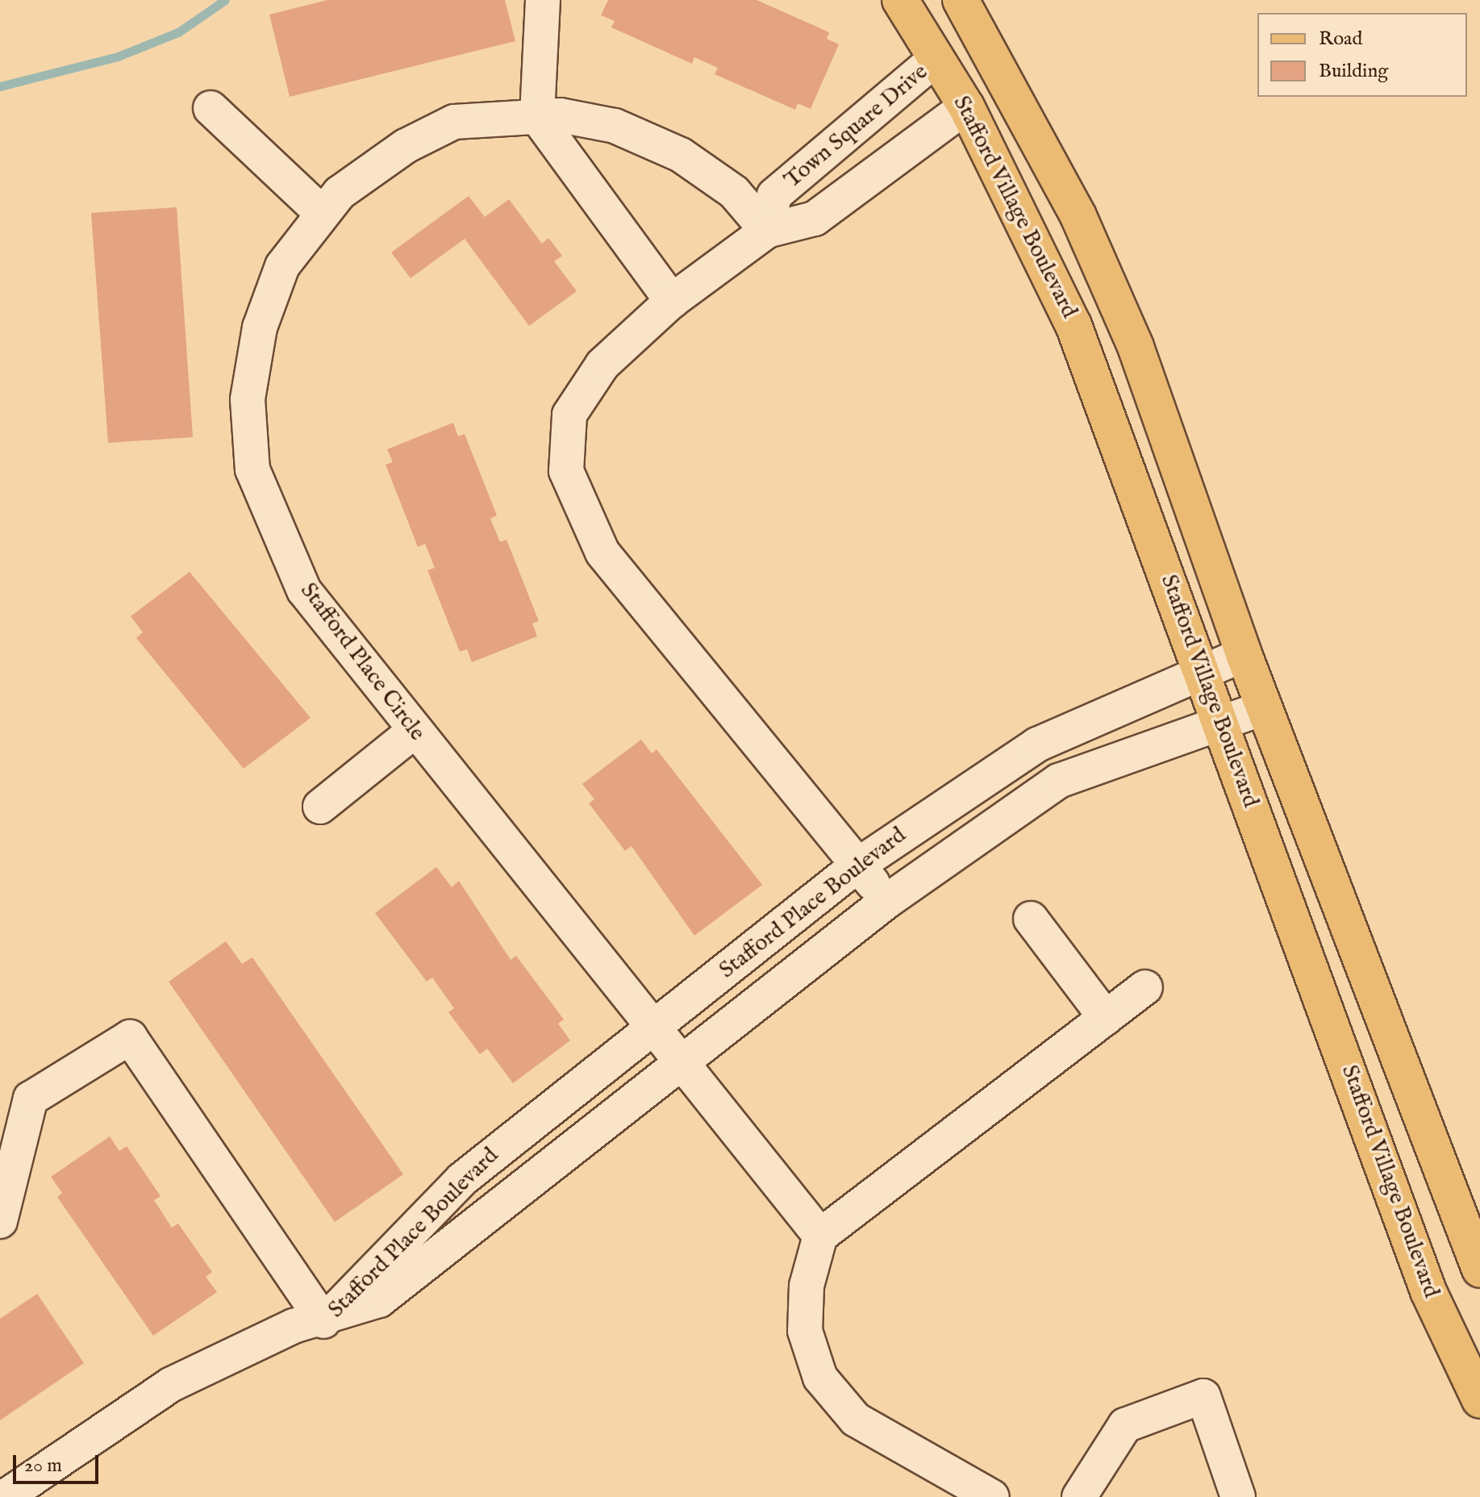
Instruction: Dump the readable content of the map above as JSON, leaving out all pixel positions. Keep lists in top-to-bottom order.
{
  "streets": {
    "main road": ["Stafford Village Boulevard"],
    "lane": ["Town Square Drive", "Stafford Place Circle", "Stafford Place Boulevard"]
  },
  "crossings": [
    ["Town Square Drive", "Stafford Village Boulevard"],
    ["Town Square Drive", "Stafford Place Circle"],
    ["Stafford Village Boulevard", "Stafford Place Boulevard"],
    ["Stafford Place Circle", "Stafford Place Boulevard"]
  ],
  "legend": ["Road", "Building"],
  "scale_bar": "20 m"
}
